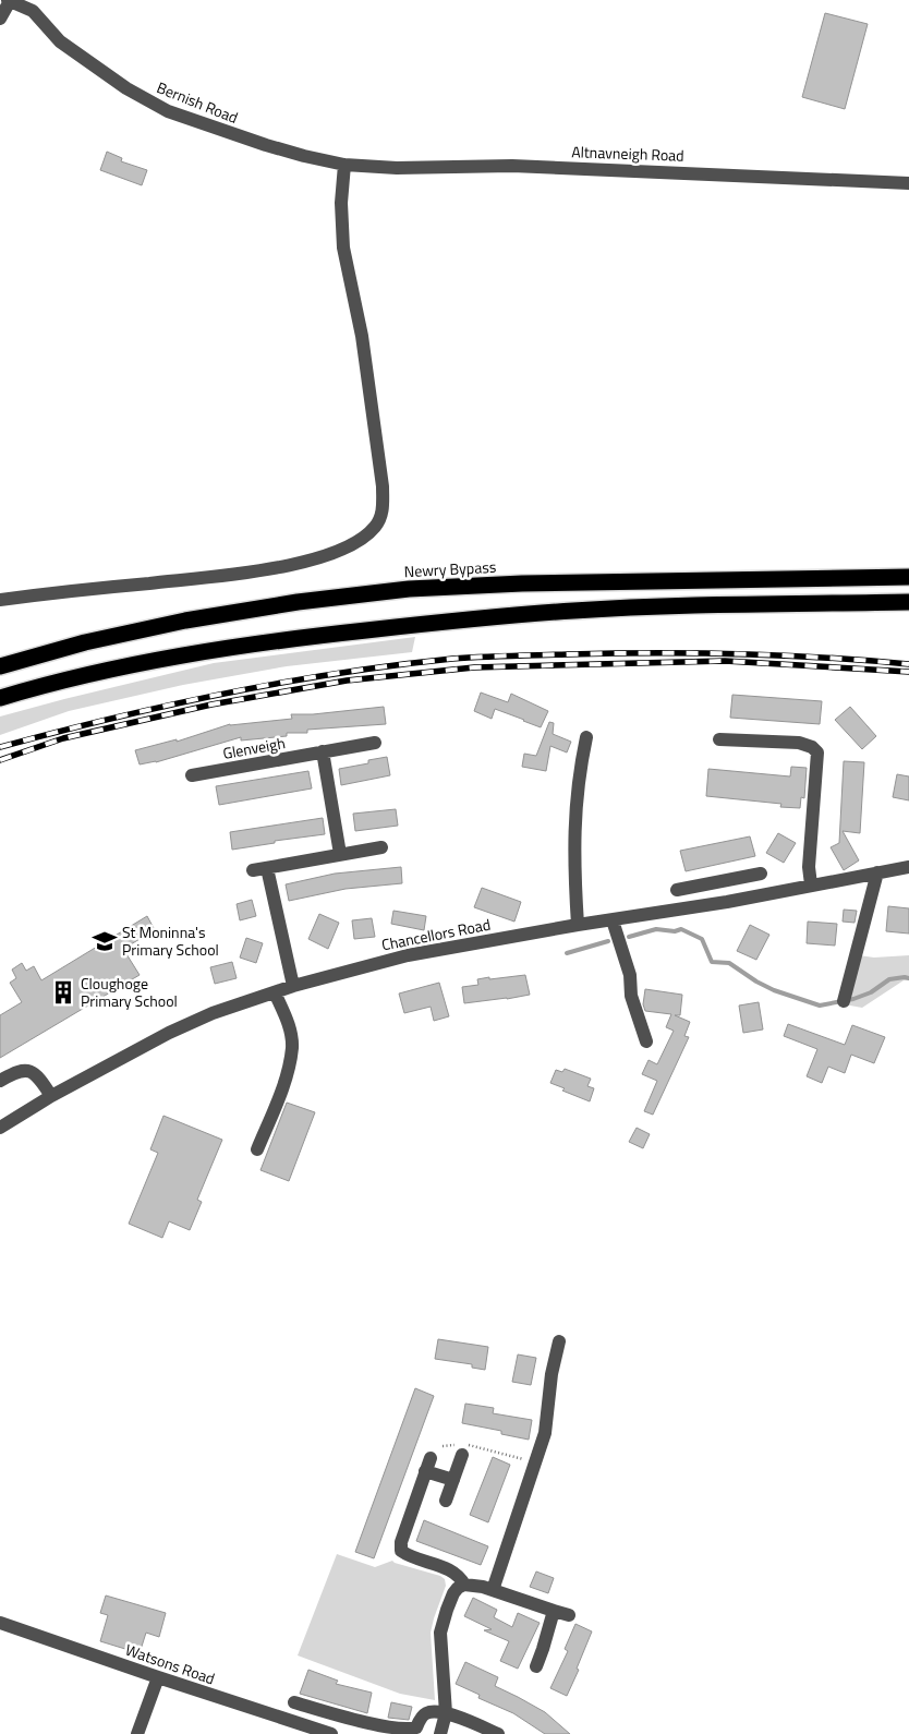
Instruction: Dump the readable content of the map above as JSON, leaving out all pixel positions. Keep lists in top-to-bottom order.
{
  "streets": {
    "highway": ["Newry Bypass"],
    "street": [
      "Bernish Road",
      "Altnavneigh Road",
      "Glenveigh",
      "Chancellors Road",
      "Watsons Road"
    ]
  },
  "crossings": [
    ["Bernish Road", "Altnavneigh Road"]
  ],
  "places": {
    "school or university": ["St Moninna's Primary School"],
    "building": ["Cloughoge Primary School"]
  }
}
